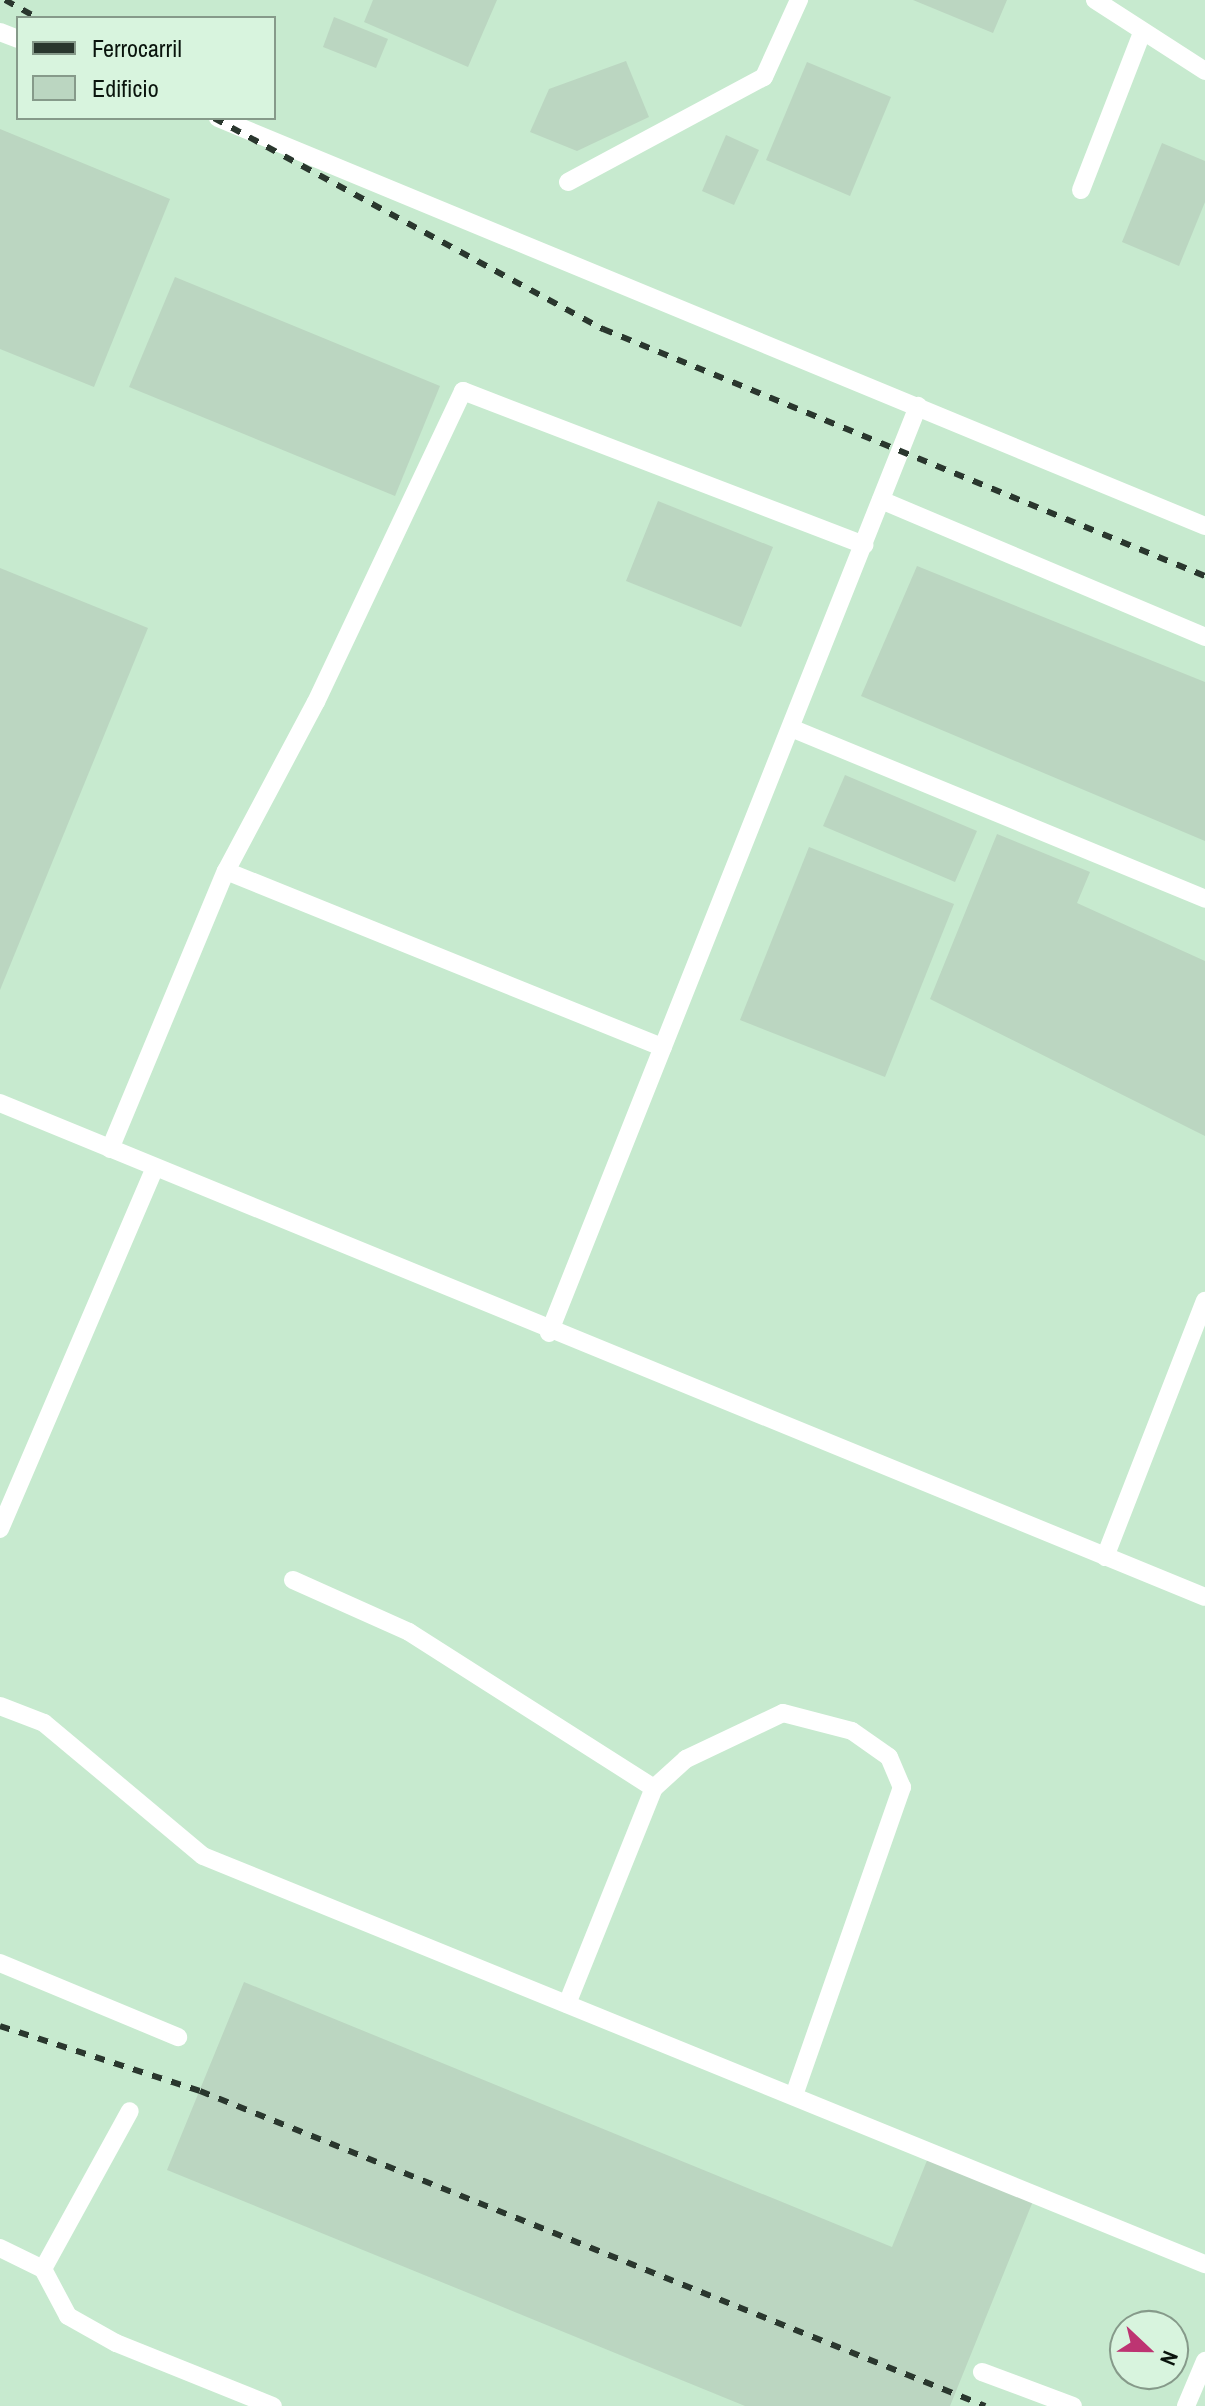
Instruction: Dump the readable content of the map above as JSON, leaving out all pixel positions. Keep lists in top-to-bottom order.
{
  "legend": ["Ferrocarril", "Edificio"],
  "north": "right"
}
